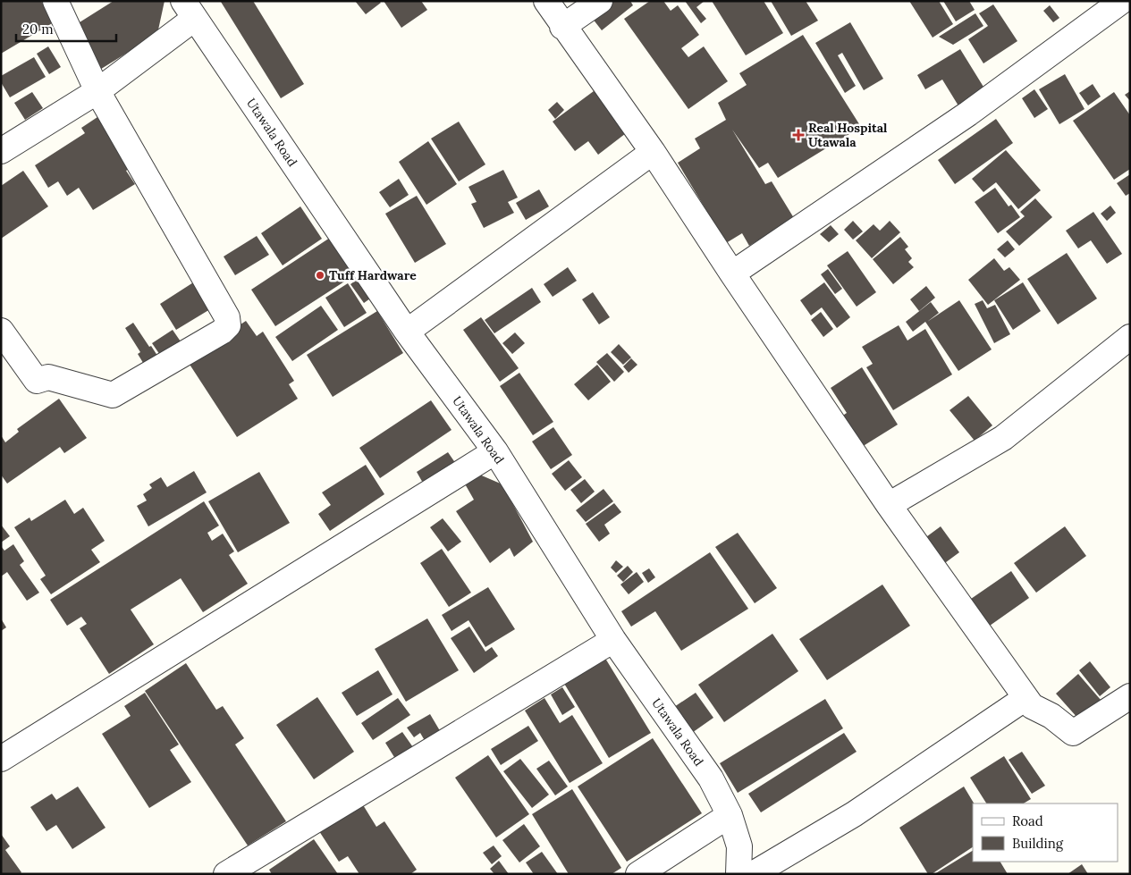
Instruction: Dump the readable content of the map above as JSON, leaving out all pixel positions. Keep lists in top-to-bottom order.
{
  "streets": {
    "street": ["Utawala Road"]
  },
  "places": {
    "health": ["Real Hospital Utawala"],
    "other": ["Tuff Hardware"]
  },
  "legend": ["Road", "Building"],
  "scale_bar": "20 m"
}
